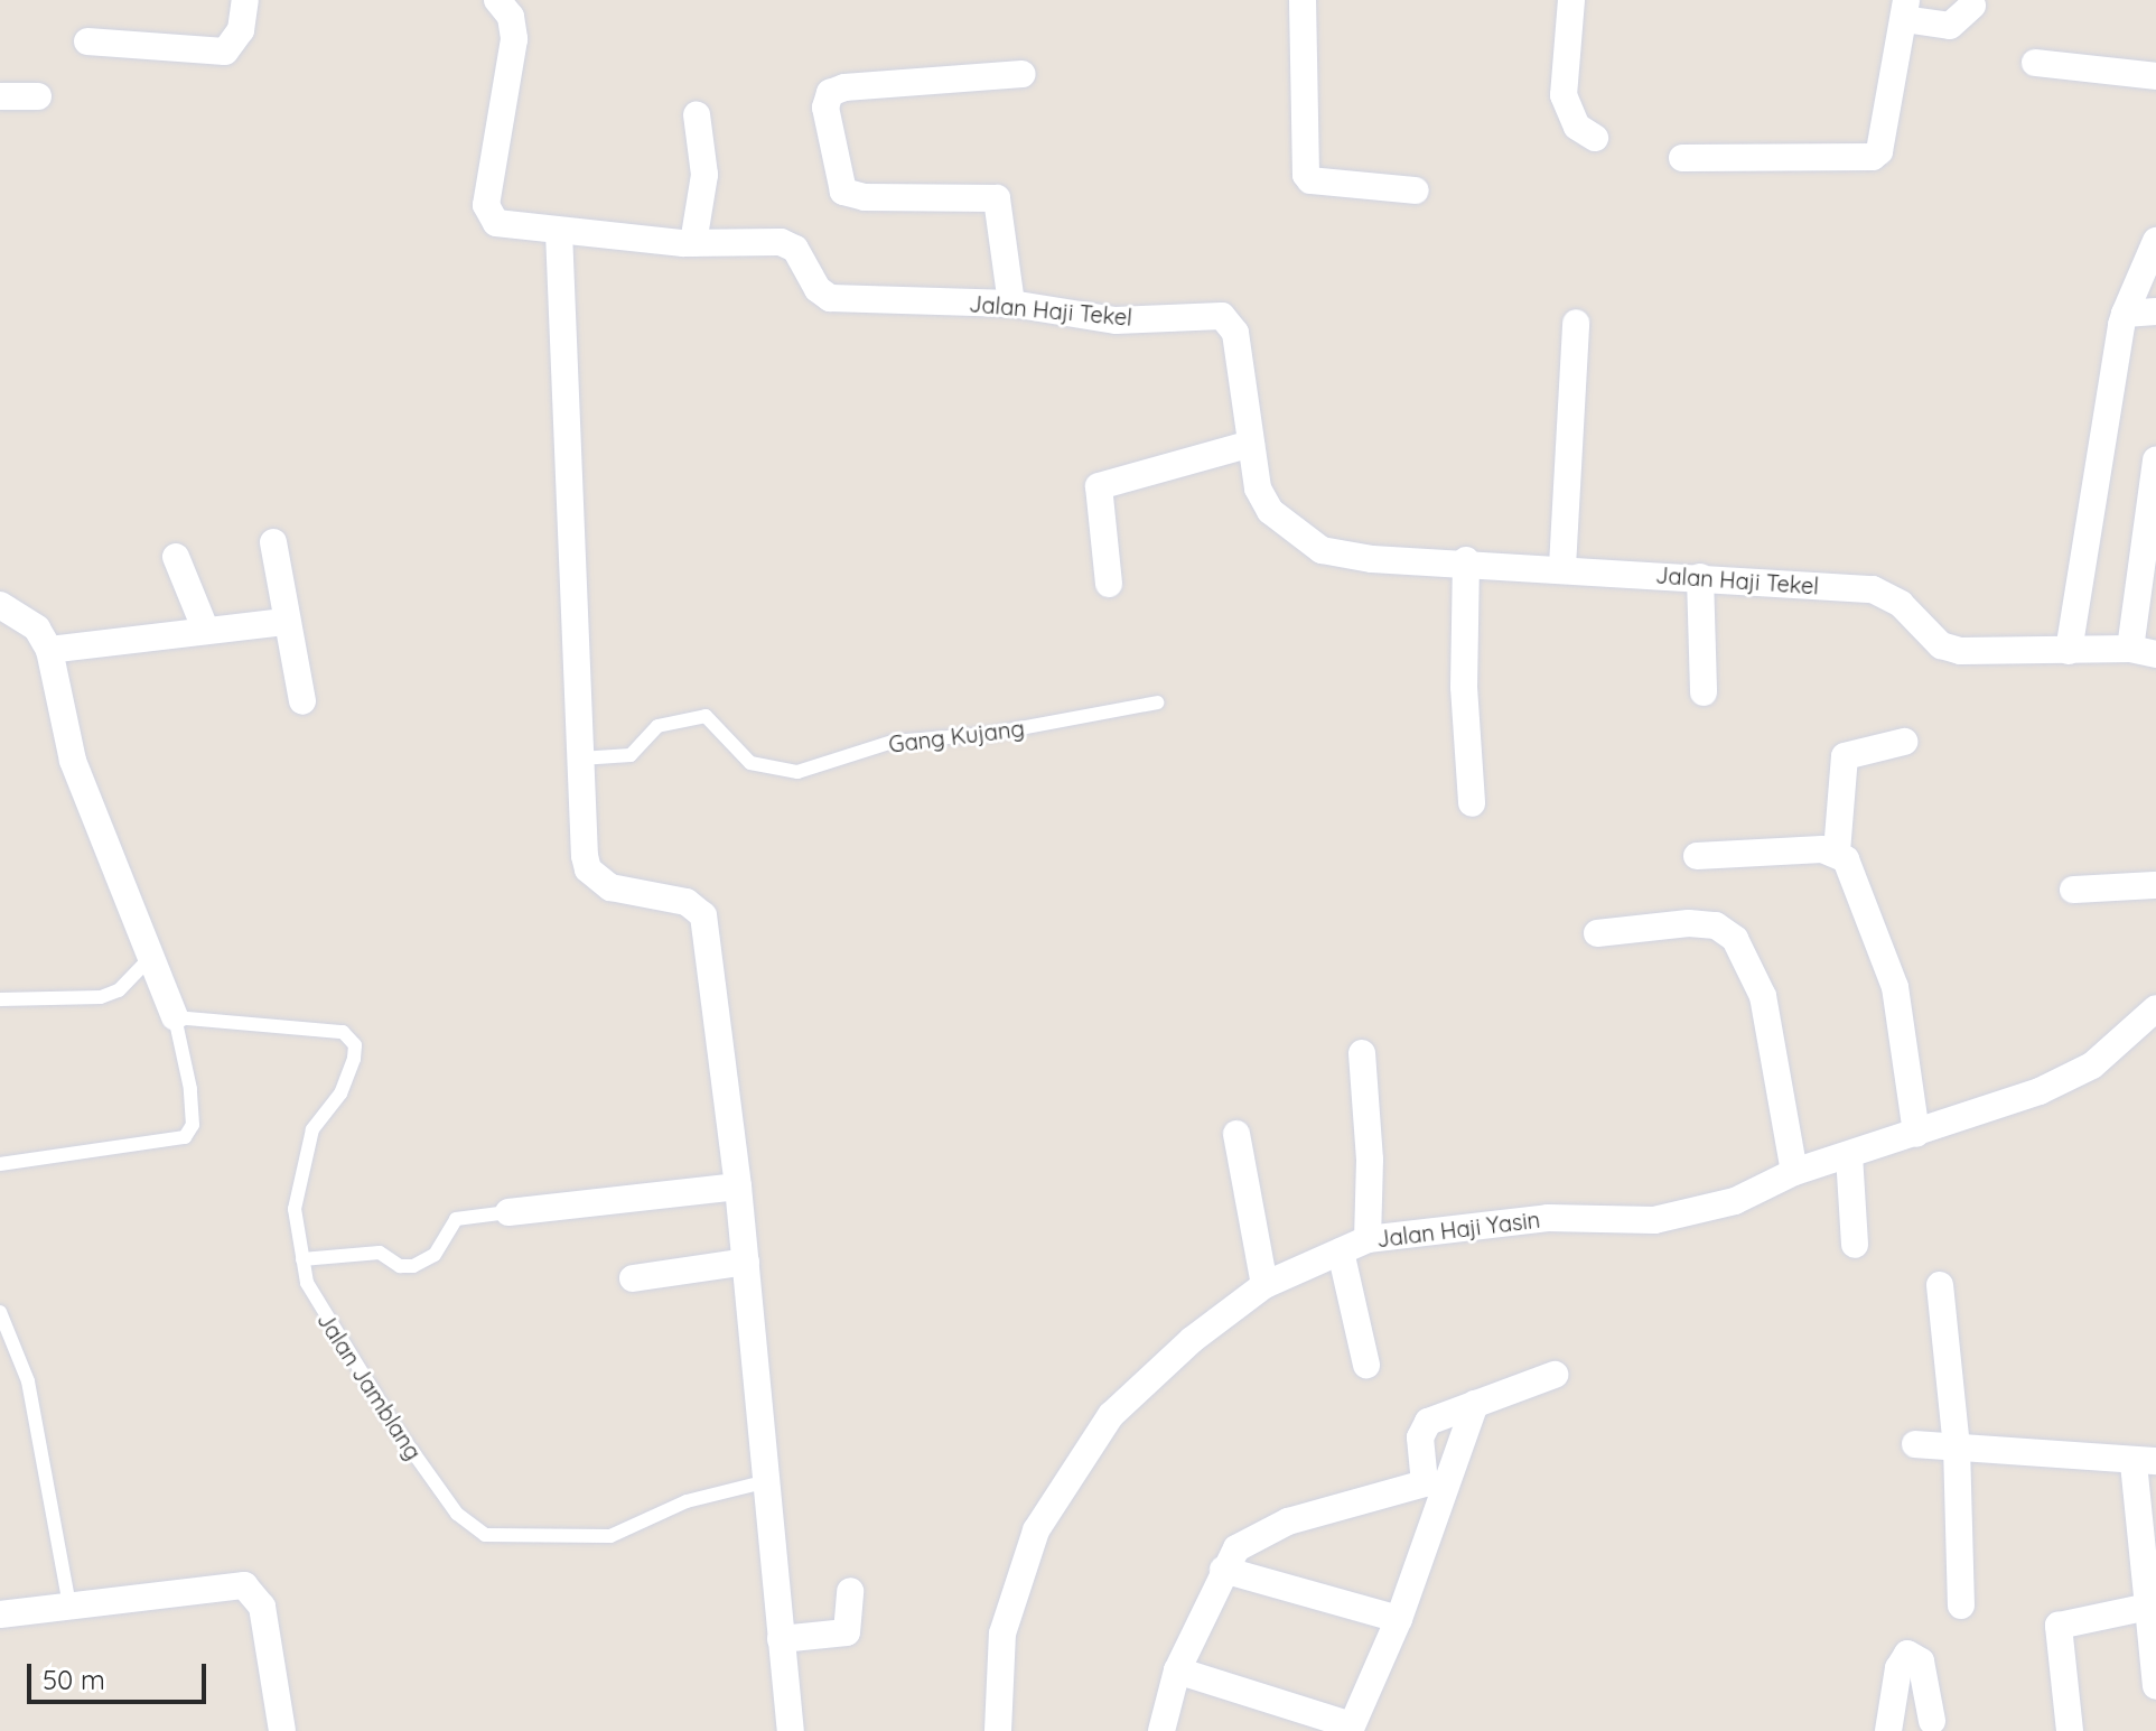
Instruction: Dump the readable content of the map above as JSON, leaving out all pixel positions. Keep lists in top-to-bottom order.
{
  "streets": {
    "street": ["Jalan Haji Tekel", "Jalan Haji Yasin"],
    "lane": ["Gang Kujang", "Jalan Jamblang"]
  },
  "scale_bar": "50 m"
}
